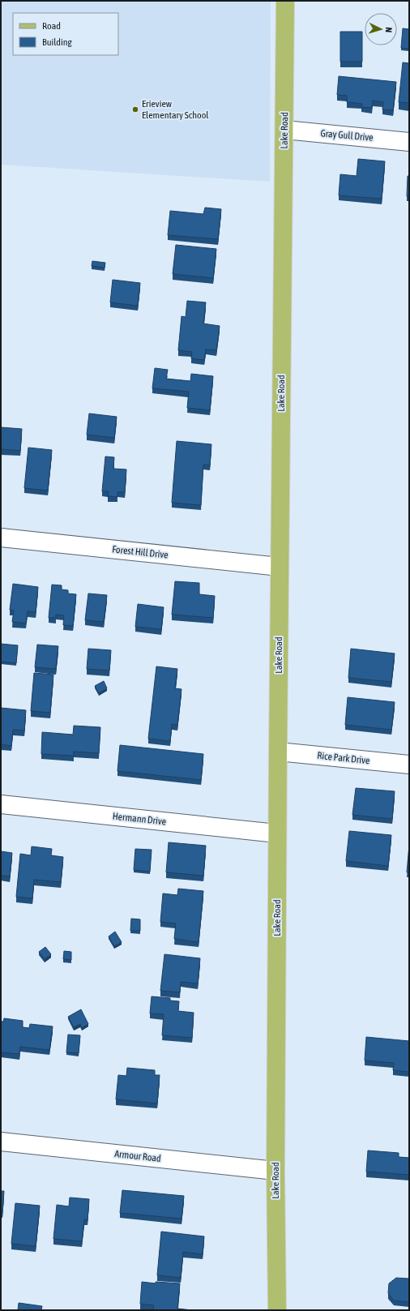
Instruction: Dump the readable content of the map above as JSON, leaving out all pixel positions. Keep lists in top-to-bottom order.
{
  "streets": {
    "main road": ["Lake Road"],
    "street": [
      "Gray Gull Drive",
      "Forest Hill Drive",
      "Rice Park Drive",
      "Hermann Drive",
      "Armour Road"
    ]
  },
  "crossings": [
    ["Lake Road", "Gray Gull Drive"],
    ["Lake Road", "Forest Hill Drive"],
    ["Lake Road", "Rice Park Drive"],
    ["Lake Road", "Hermann Drive"],
    ["Lake Road", "Armour Road"]
  ],
  "places": ["Erieview Elementary School"],
  "legend": ["Road", "Building"],
  "north": "right"
}
